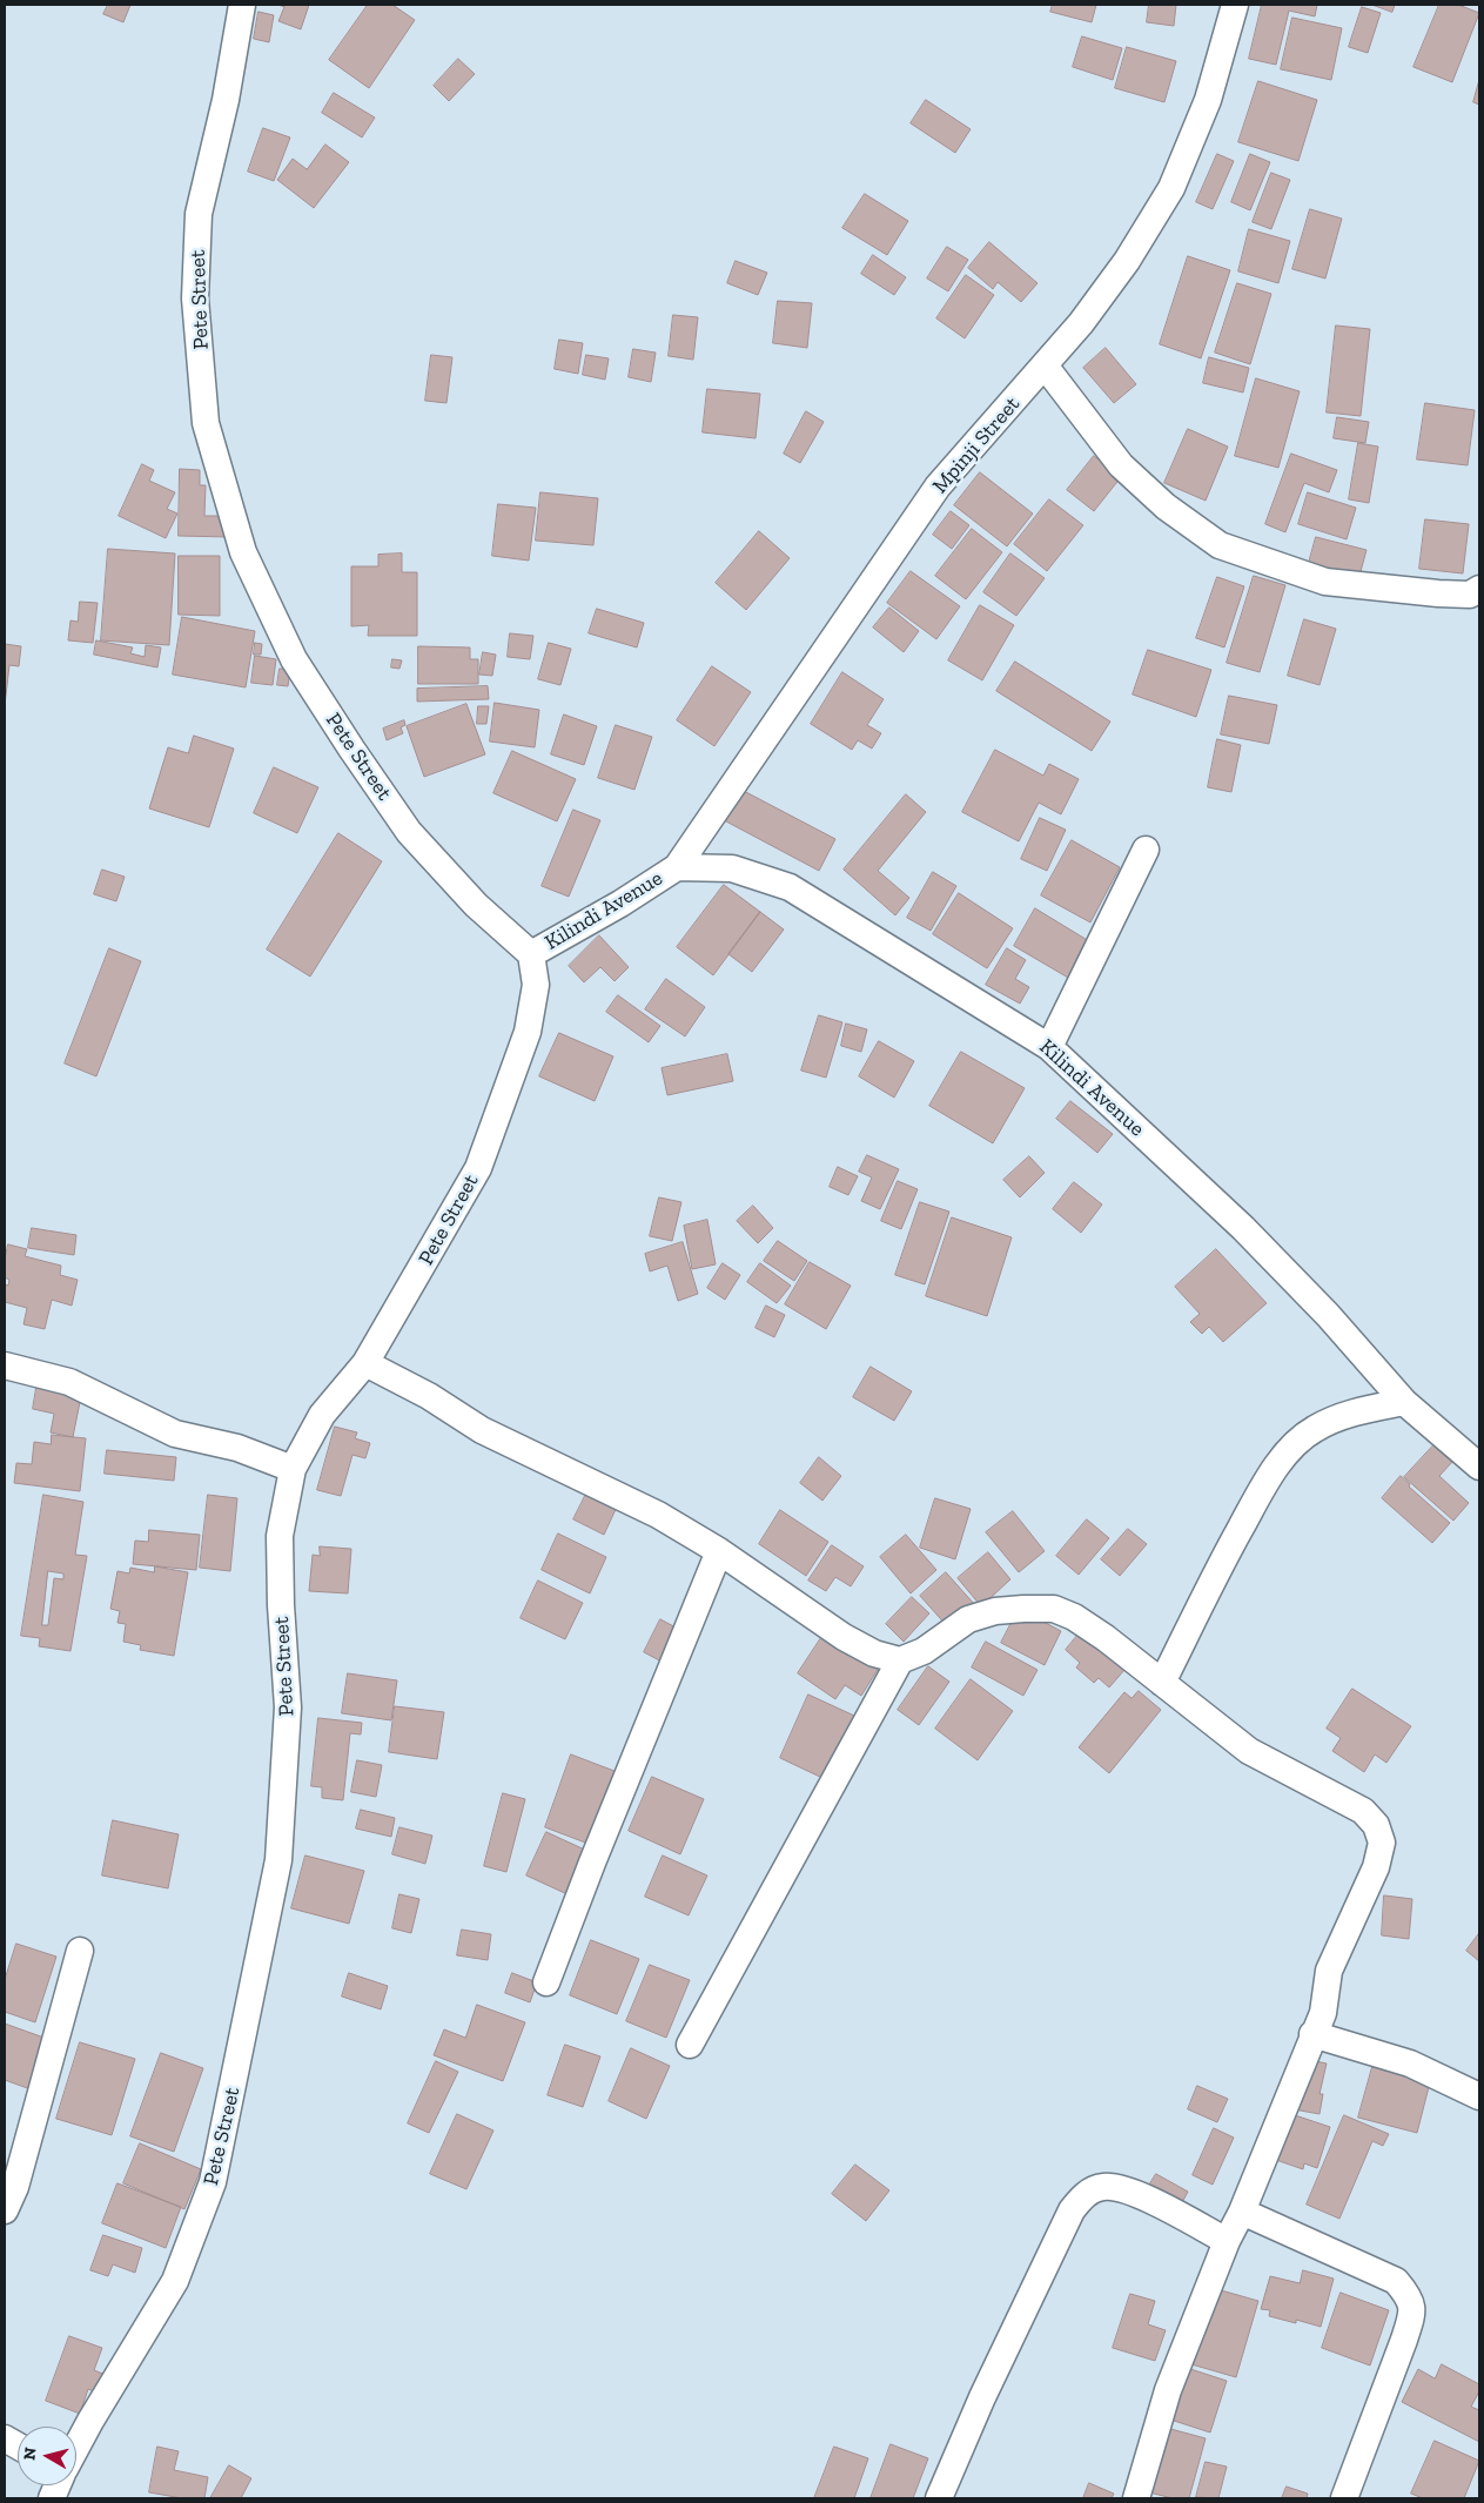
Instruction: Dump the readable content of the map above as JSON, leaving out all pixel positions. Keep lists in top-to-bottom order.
{
  "streets": {
    "street": ["Pete Street", "Mpinji Street", "Kilindi Avenue"]
  },
  "crossings": [
    ["Pete Street", "Kilindi Avenue"],
    ["Mpinji Street", "Kilindi Avenue"]
  ],
  "north": "left"
}
